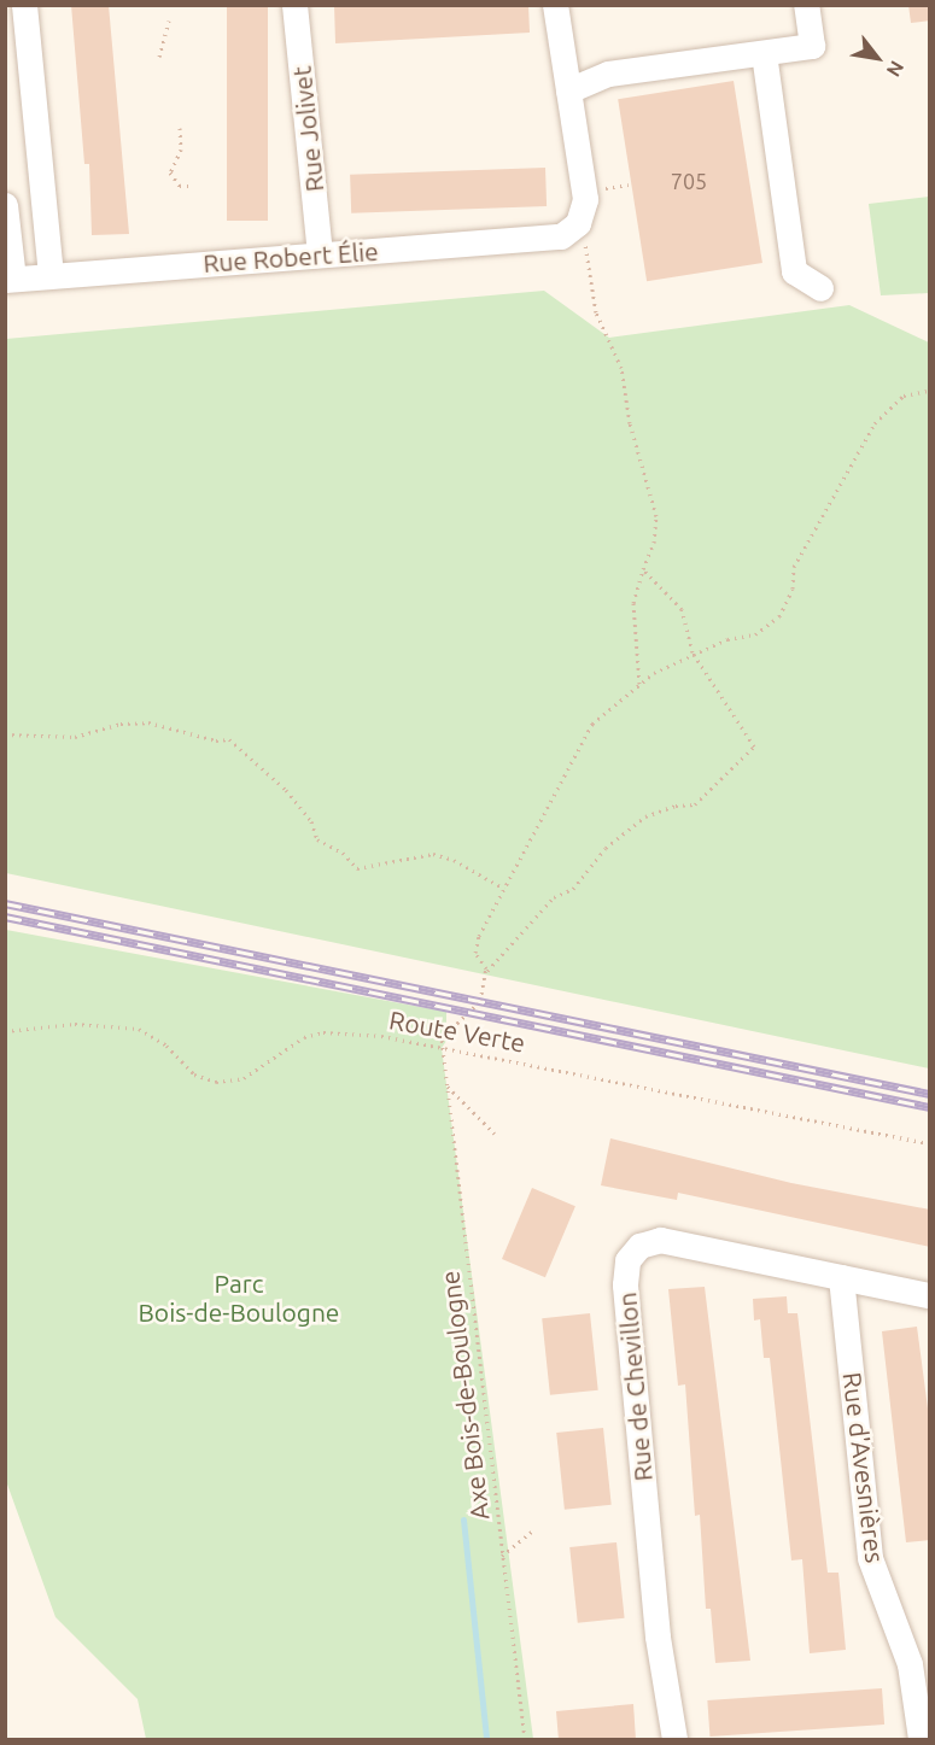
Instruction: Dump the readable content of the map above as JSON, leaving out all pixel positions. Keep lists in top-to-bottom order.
{
  "streets": {
    "street": [
      "Rue Jolivet",
      "Rue Robert Élie",
      "Rue de Chevillon",
      "Rue d'Avesnières"
    ],
    "path": ["Route Verte", "Axe Bois-de-Boulogne"]
  },
  "crossings": [
    ["Rue Jolivet", "Rue Robert Élie"],
    ["Route Verte", "Axe Bois-de-Boulogne"],
    ["Rue de Chevillon", "Rue d'Avesnières"]
  ],
  "parks": ["Parc Bois-de-Boulogne"],
  "house_numbers": ["705"],
  "north": "bottom right"
}
